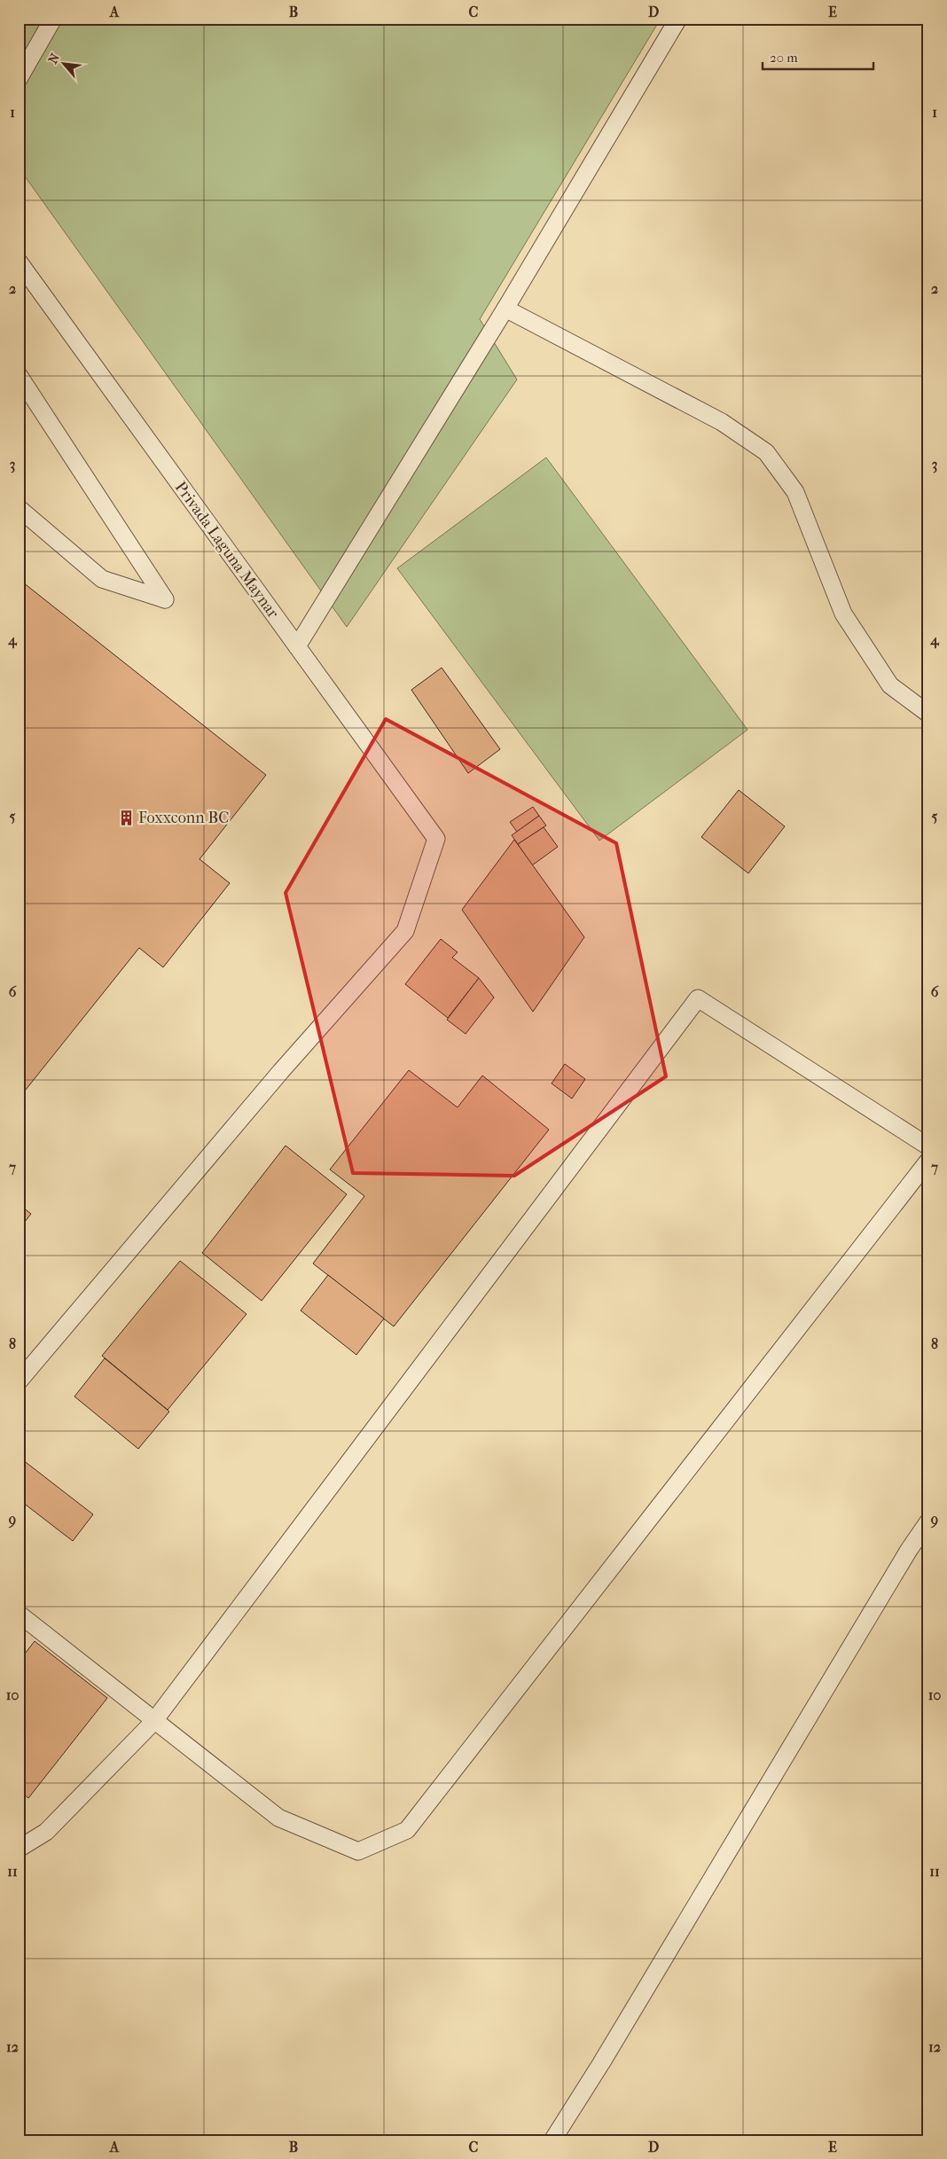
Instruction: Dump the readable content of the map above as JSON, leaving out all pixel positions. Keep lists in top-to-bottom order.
{
  "streets": {
    "lane": ["Privada Laguna Maynar"]
  },
  "places": {
    "building": ["Foxxconn BC"]
  },
  "scale_bar": "20 m",
  "north": "top left",
  "grid": {
    "columns": [
      "A",
      "B",
      "C",
      "D",
      "E"
    ],
    "rows": [
      "1",
      "2",
      "3",
      "4",
      "5",
      "6",
      "7",
      "8",
      "9",
      "10",
      "11",
      "12"
    ]
  }
}
